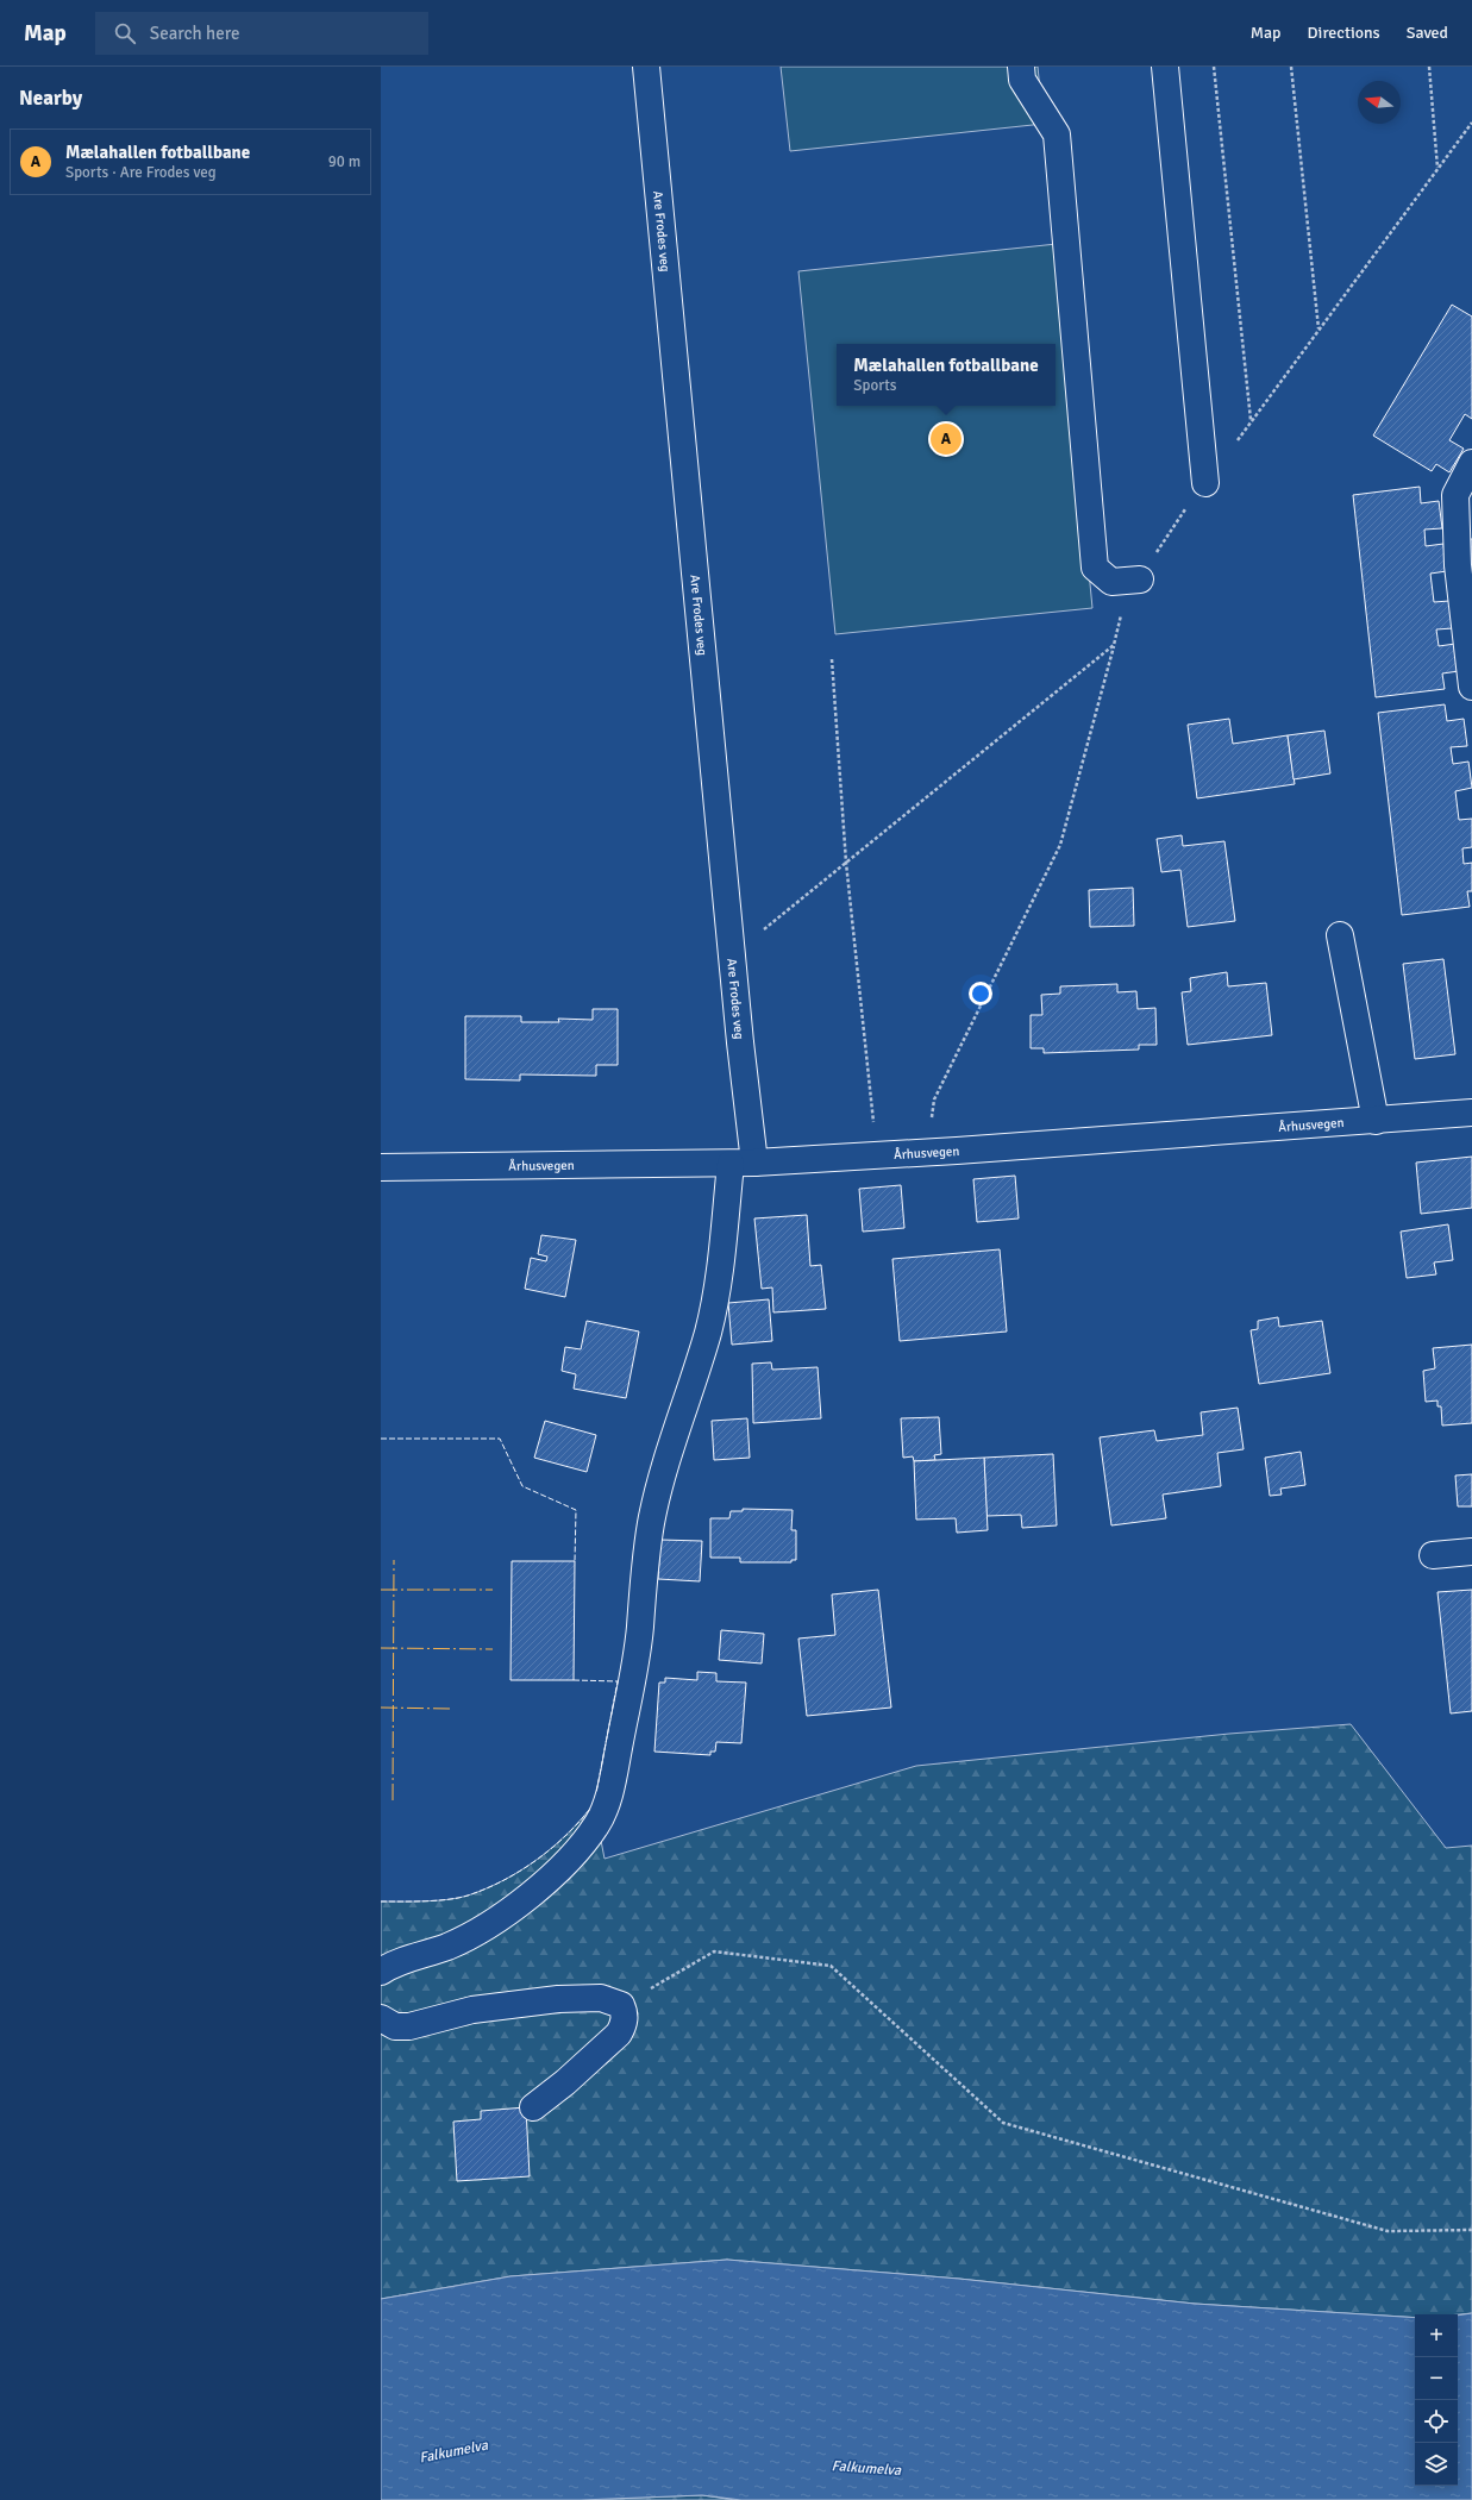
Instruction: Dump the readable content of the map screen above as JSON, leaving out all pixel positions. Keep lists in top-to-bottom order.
{
  "streets": {
    "street": ["Are Frodes veg", "Århusvegen"]
  },
  "crossings": [
    ["Are Frodes veg", "Århusvegen"]
  ],
  "water": ["Falkumelva"],
  "north": "left",
  "page": {
    "header": "Map",
    "search": "Search here",
    "nav": ["Map", "Directions", "Saved"],
    "heading": "Nearby",
    "list": [
      {
        "mark": "A",
        "name": "Mælahallen fotballbane",
        "note": "Sports · Are Frodes veg",
        "value": "90 m"
      }
    ],
    "popup": ["Mælahallen fotballbane", "Sports"],
    "pins": "A",
    "map_buttons": ["+", "−"]
  }
}
